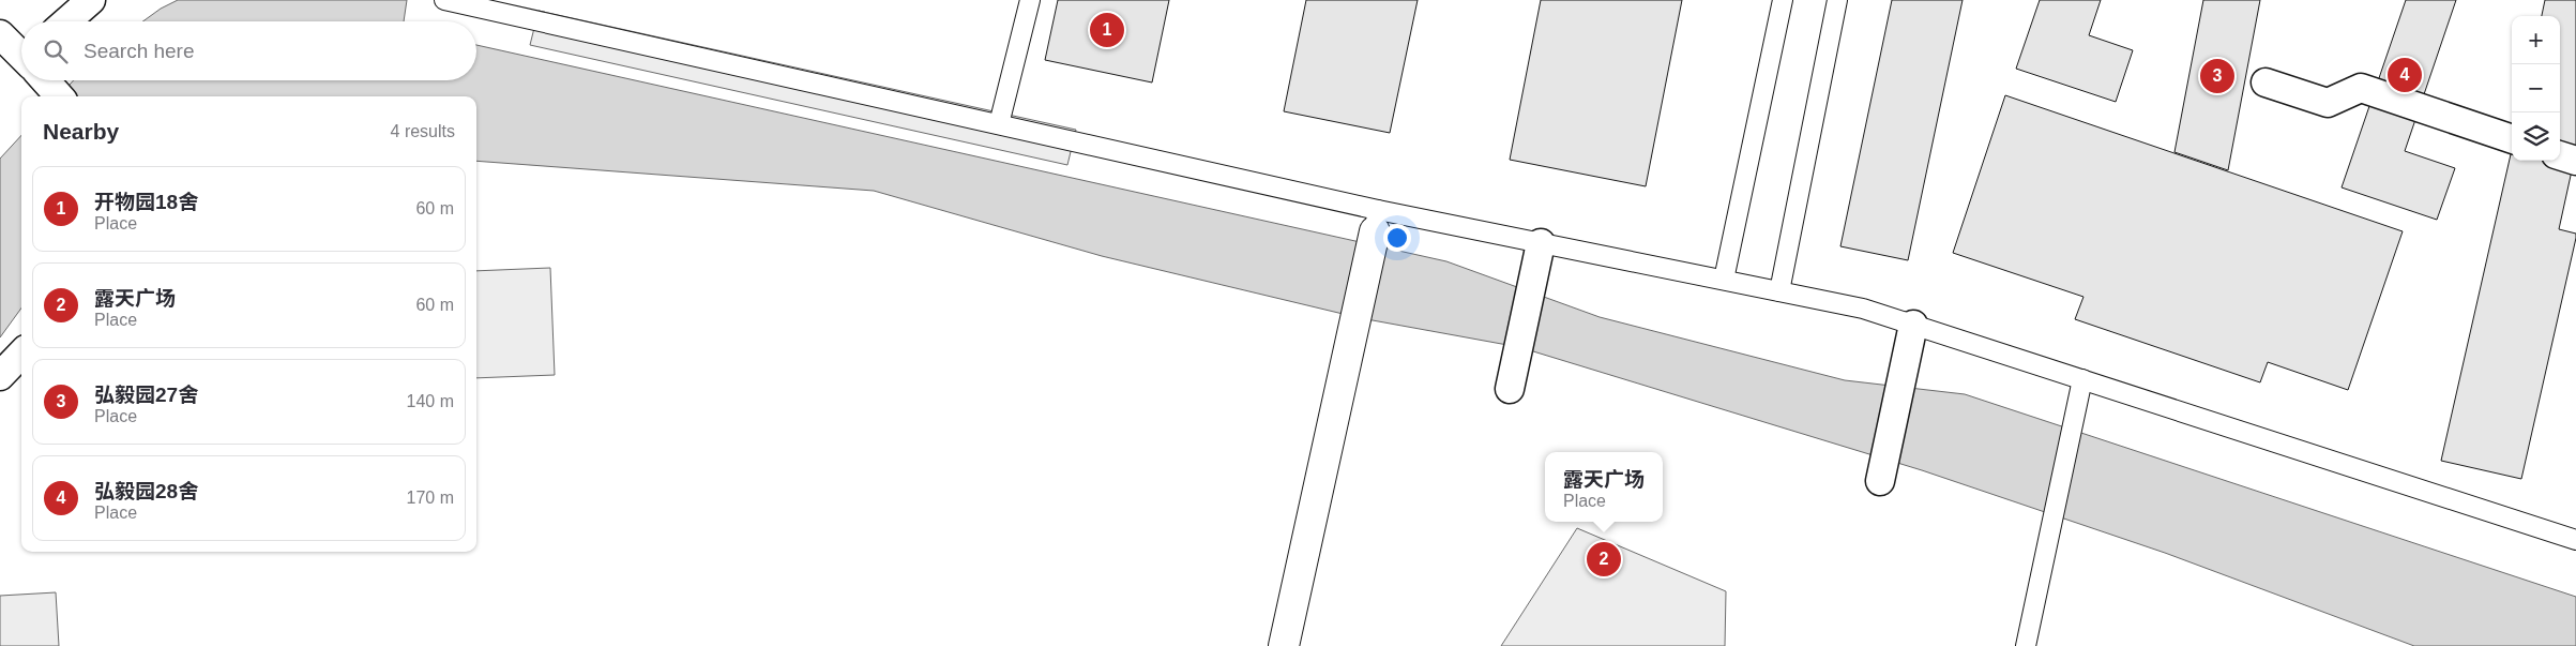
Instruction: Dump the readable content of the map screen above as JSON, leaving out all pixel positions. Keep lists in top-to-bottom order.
{
  "page": {
    "pins": [
      "1",
      "4",
      "3",
      "2"
    ],
    "map_buttons": ["+", "−"],
    "search": "Search here",
    "heading": ["Nearby", "4 results"],
    "list": [
      {
        "mark": "1",
        "name": "开物园18舍",
        "note": "Place",
        "value": "60 m"
      },
      {
        "mark": "2",
        "name": "露天广场",
        "note": "Place",
        "value": "60 m"
      },
      {
        "mark": "3",
        "name": "弘毅园27舍",
        "note": "Place",
        "value": "140 m"
      },
      {
        "mark": "4",
        "name": "弘毅园28舍",
        "note": "Place",
        "value": "170 m"
      }
    ],
    "popup": ["露天广场", "Place"]
  }
}
